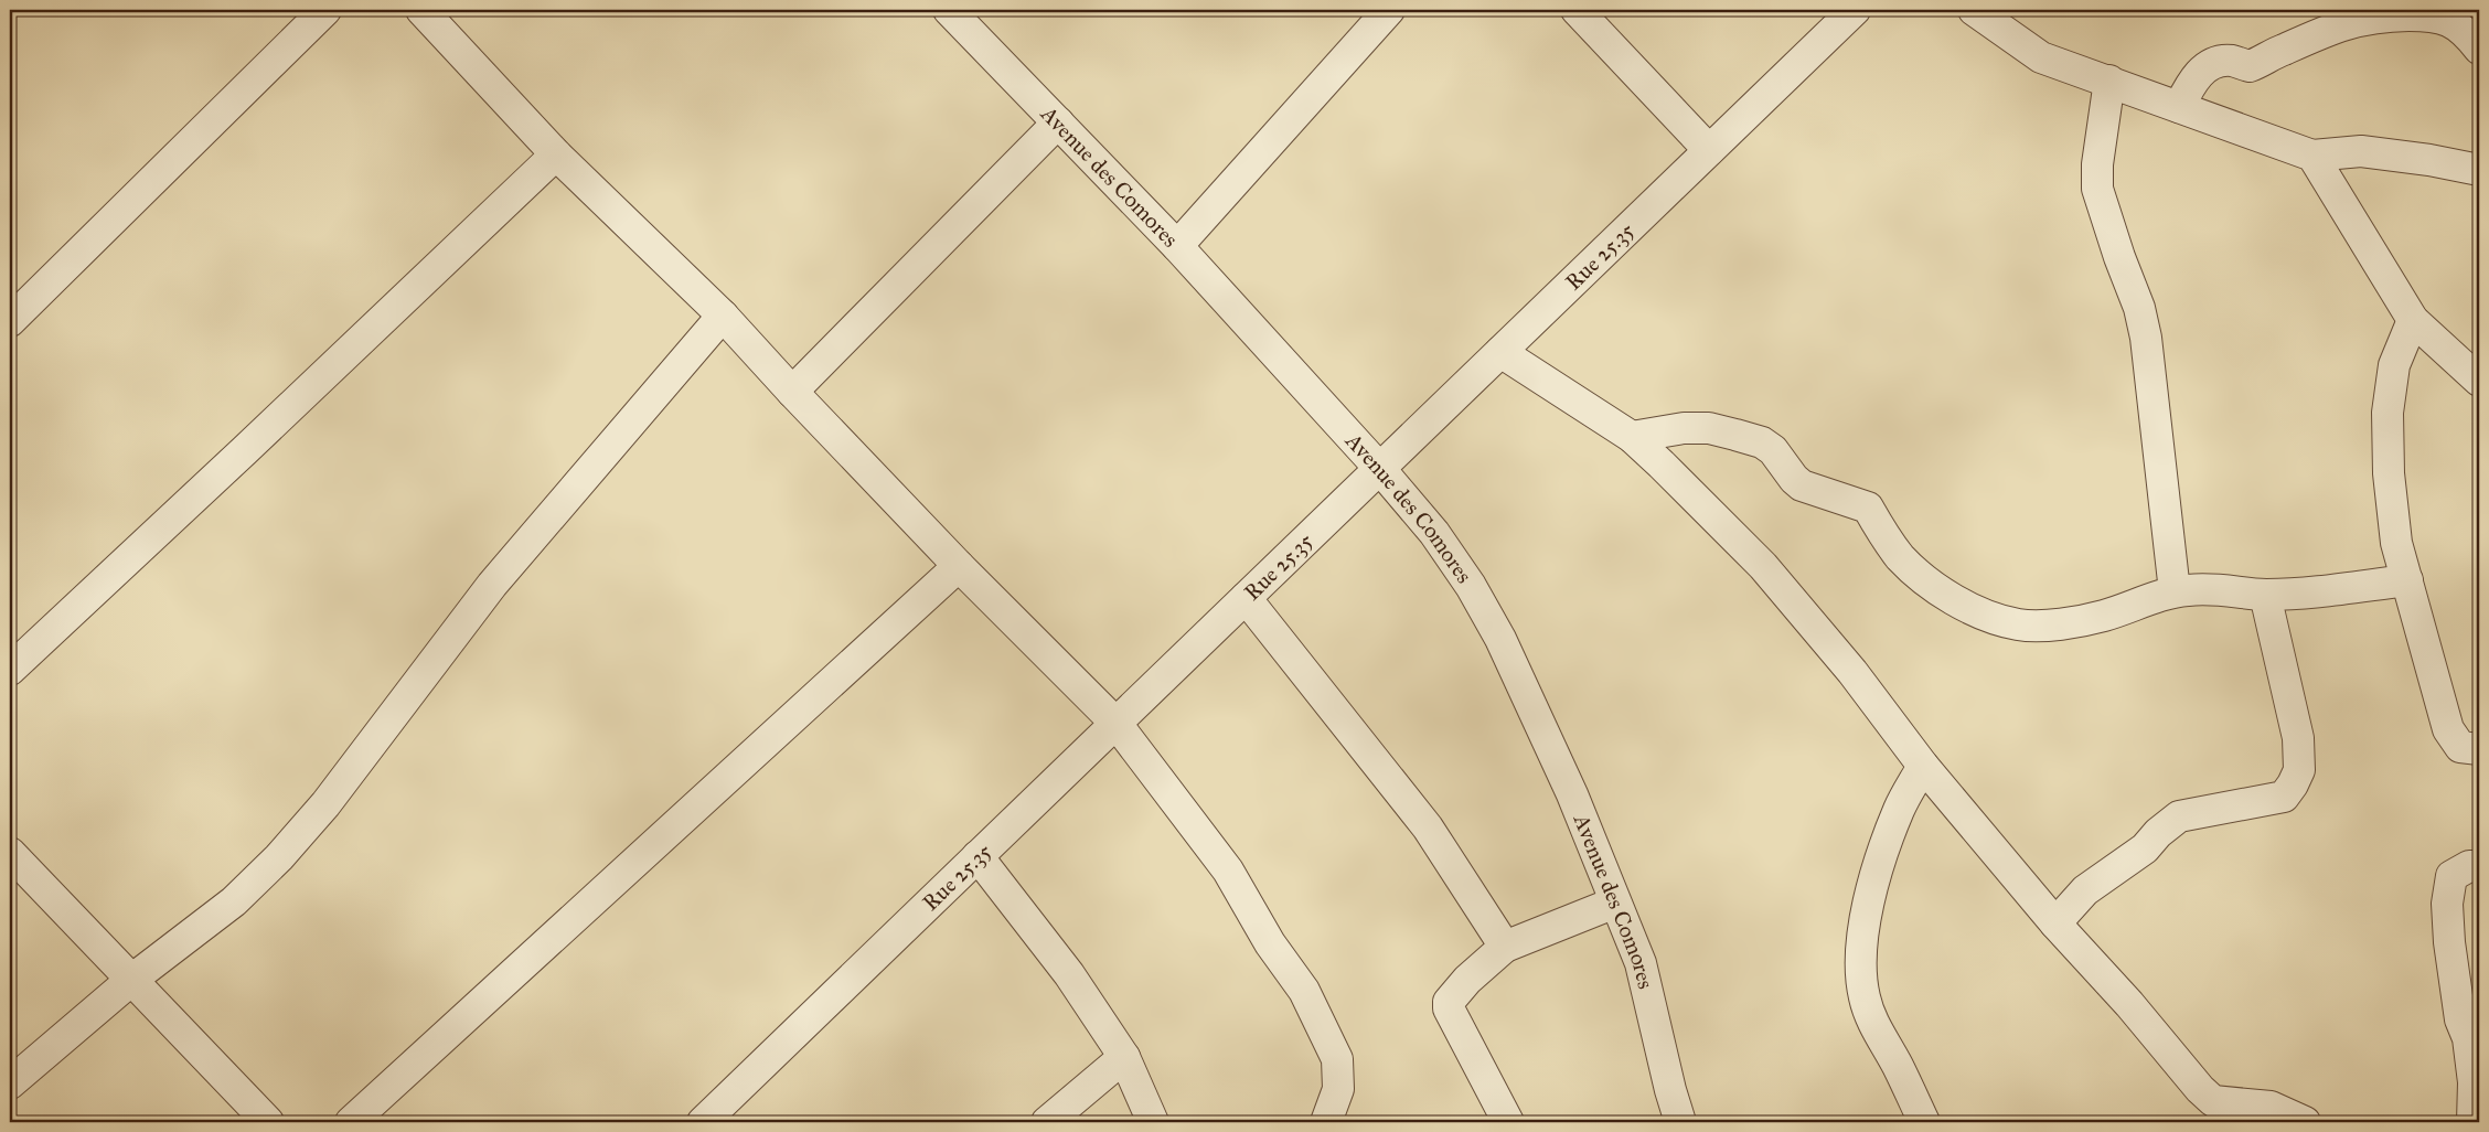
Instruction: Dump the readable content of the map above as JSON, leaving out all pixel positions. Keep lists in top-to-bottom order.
{
  "streets": {
    "street": ["Avenue des Comores", "Rue 25.35"]
  },
  "crossings": [
    ["Avenue des Comores", "Rue 25.35"]
  ]
}
